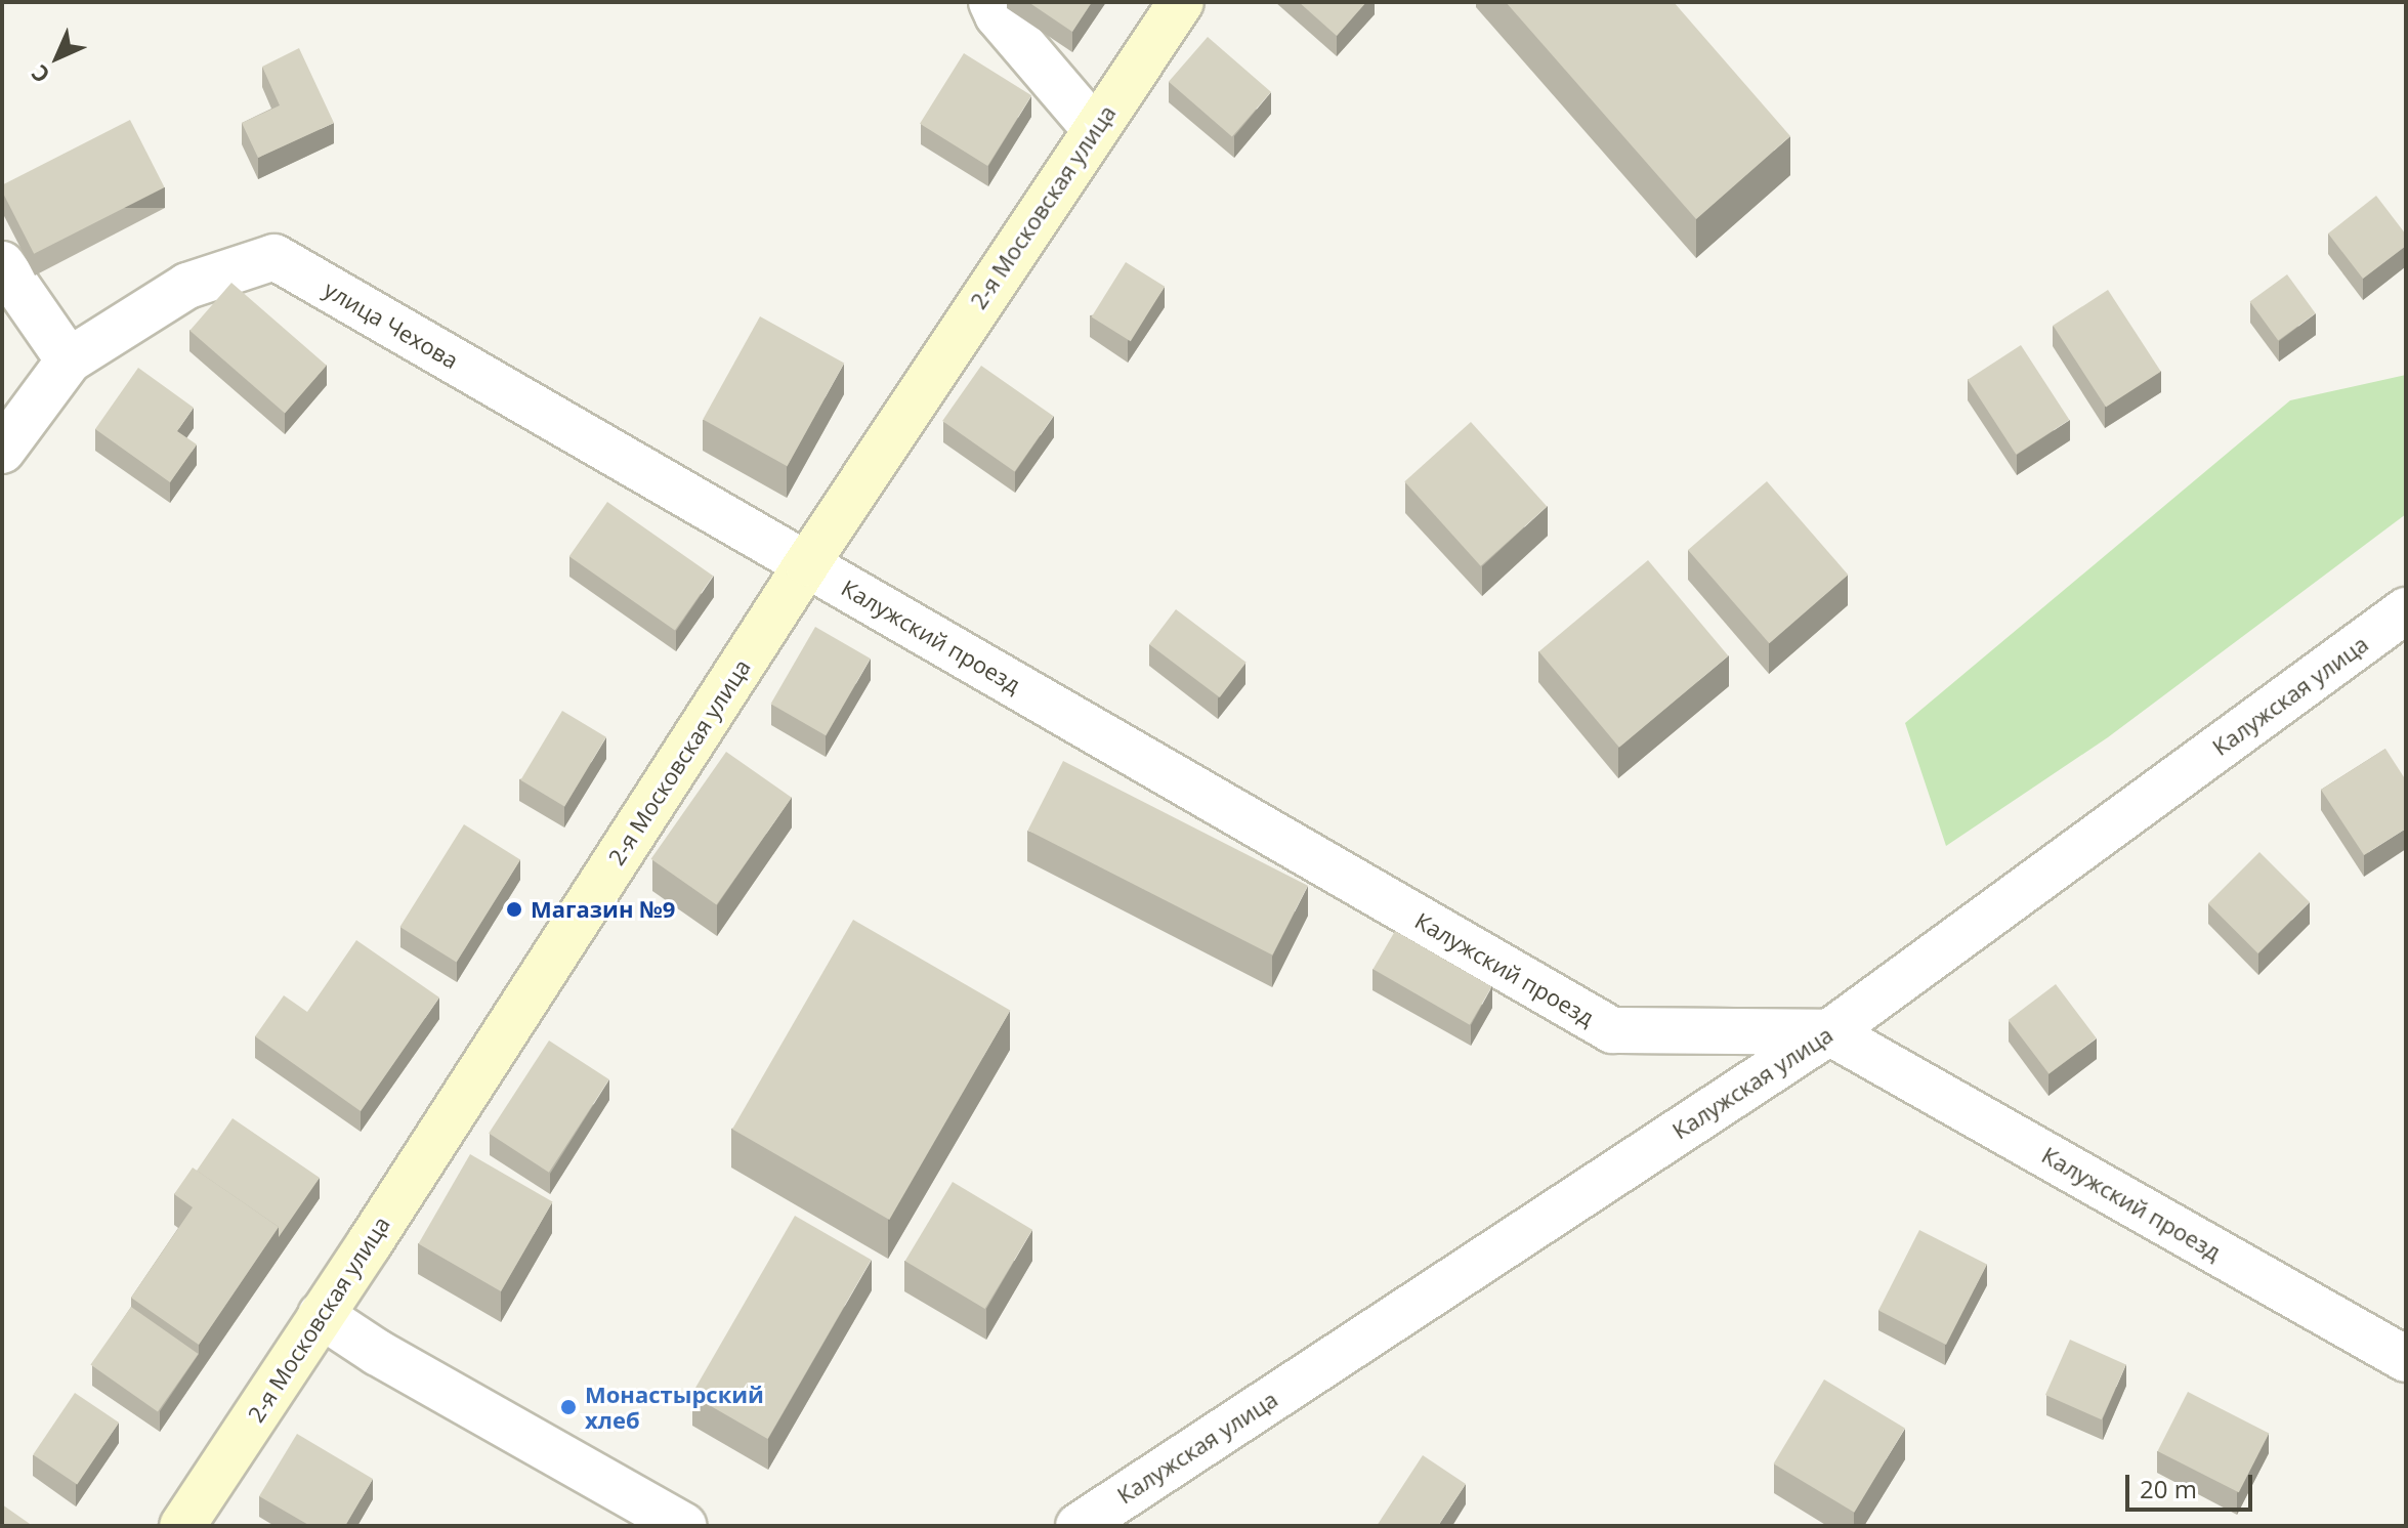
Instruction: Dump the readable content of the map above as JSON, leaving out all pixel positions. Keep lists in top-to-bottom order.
{
  "streets": {
    "street": [
      "2-я Московская улица",
      "улица Чехова",
      "Калужский проезд",
      "Калужская улица"
    ]
  },
  "crossings": [
    ["2-я Московская улица", "улица Чехова"],
    ["2-я Московская улица", "Калужский проезд"],
    ["улица Чехова", "Калужский проезд"],
    ["Калужский проезд", "Калужская улица"]
  ],
  "places": ["Магазин №9", "Монастырский хлеб"],
  "scale_bar": "20 m",
  "north": "bottom left"
}
